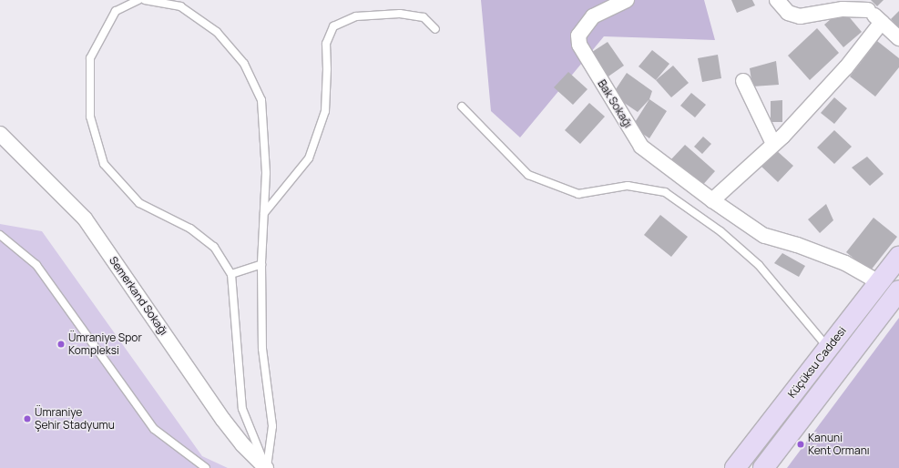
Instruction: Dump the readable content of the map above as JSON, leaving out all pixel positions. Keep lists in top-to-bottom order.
{
  "streets": {
    "main road": ["Küçüksu Caddesi"],
    "street": ["Bak Sokağı", "Semerkand Sokağı"]
  },
  "crossings": [
    ["Bak Sokağı", "Küçüksu Caddesi"]
  ],
  "places": ["Ümraniye Spor Kompleksi", "Ümraniye Şehir Stadyumu", "Kanuni Kent Ormanı"]
}
